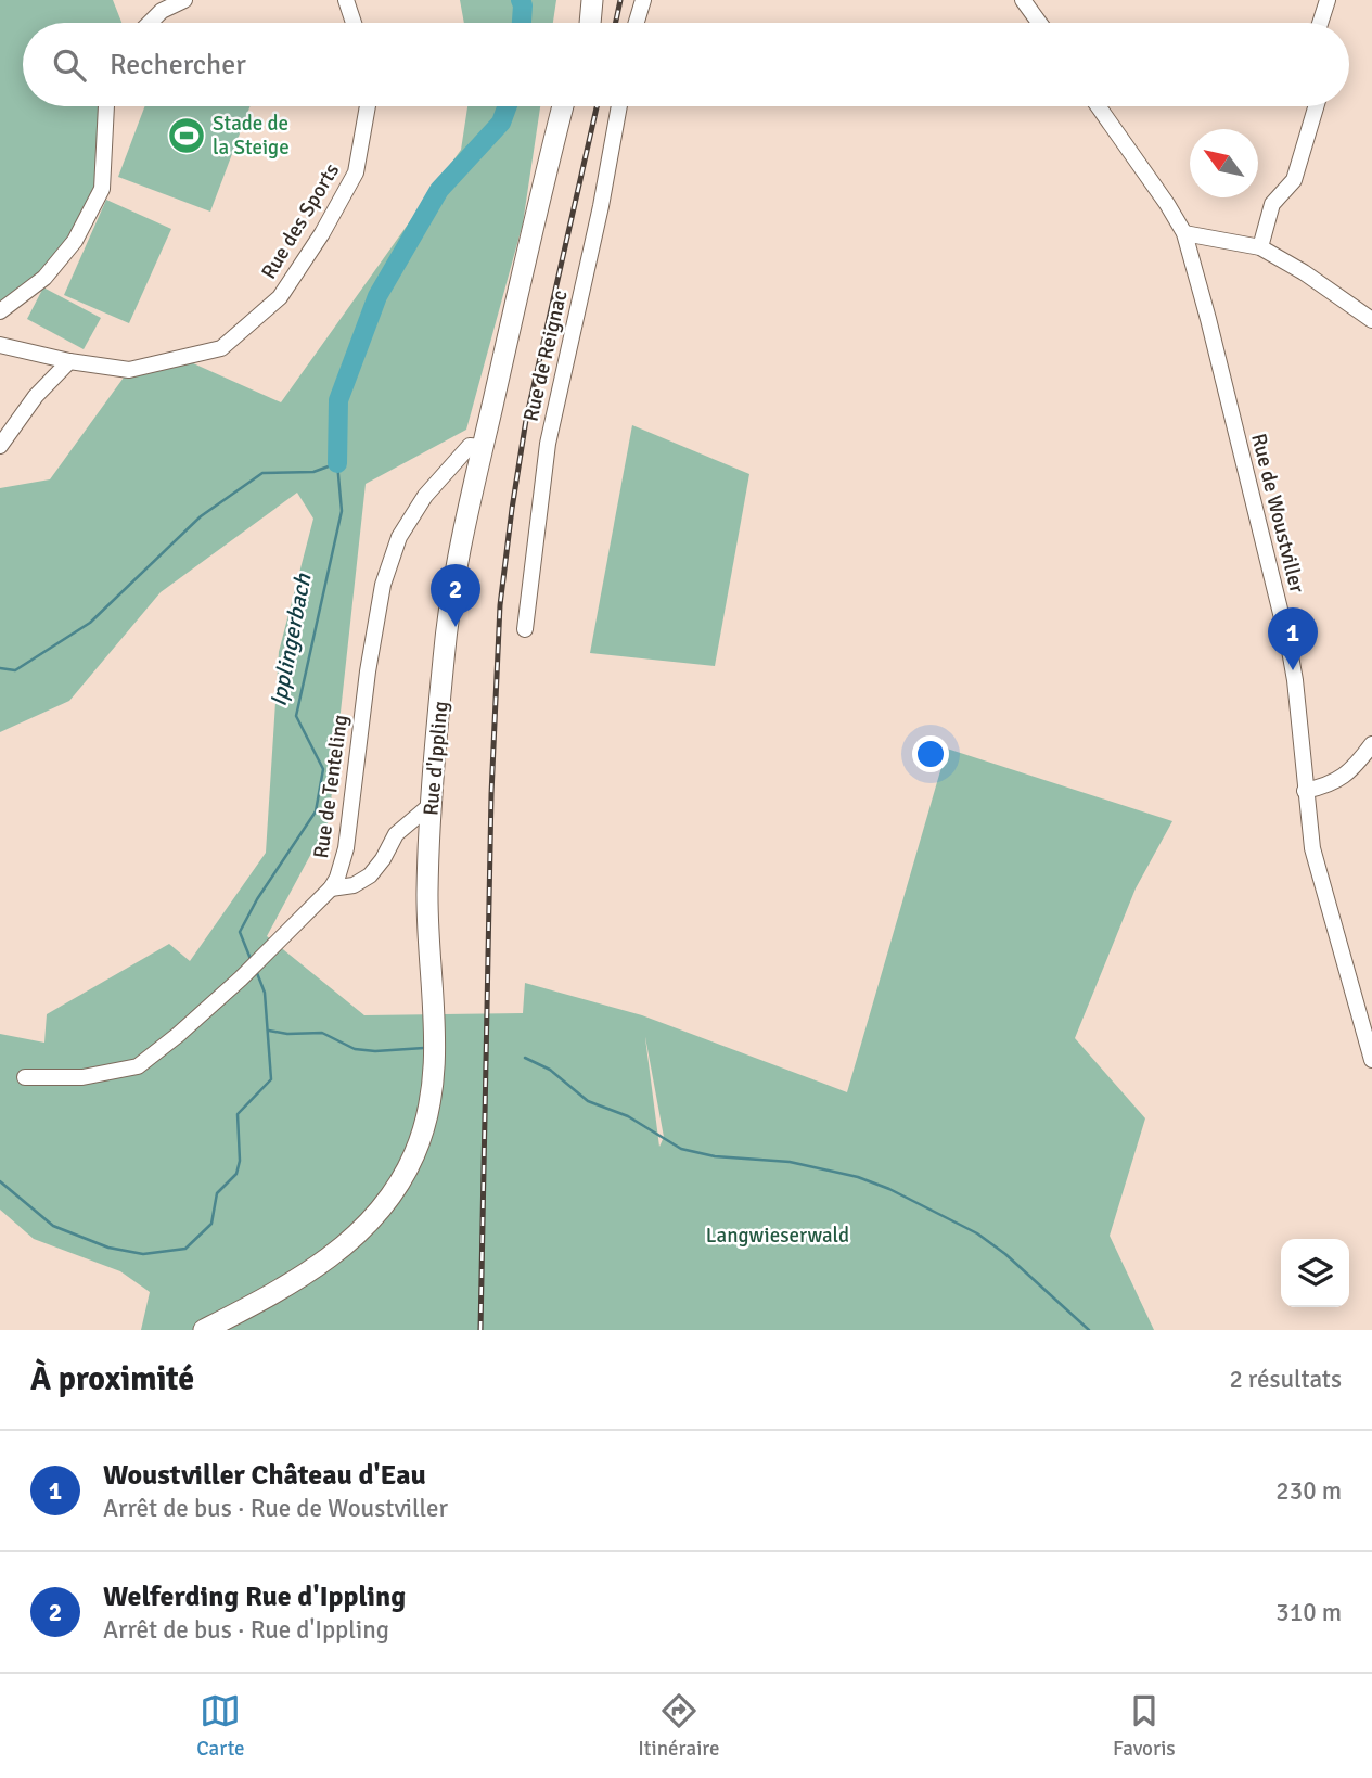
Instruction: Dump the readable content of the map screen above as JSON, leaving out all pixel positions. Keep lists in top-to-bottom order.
{
  "streets": {
    "main road": ["Rue d'Ippling"],
    "street": [
      "Rue des Sports",
      "Rue de Reignac",
      "Rue de Woustviller",
      "Rue de Tenteling"
    ]
  },
  "crossings": [
    ["Rue d'Ippling", "Rue de Tenteling"]
  ],
  "water": ["Ipplingerbach"],
  "parks": ["Langwieserwald"],
  "places": {
    "sports": ["Stade de la Steige"]
  },
  "north": "top left",
  "page": {
    "search": "Rechercher",
    "pins": ["2", "1"],
    "heading": ["À proximité", "2 résultats"],
    "list": [
      {
        "mark": "1",
        "name": "Woustviller Château d'Eau",
        "note": "Arrêt de bus · Rue de Woustviller",
        "value": "230 m"
      },
      {
        "mark": "2",
        "name": "Welferding Rue d'Ippling",
        "note": "Arrêt de bus · Rue d'Ippling",
        "value": "310 m"
      }
    ],
    "nav": ["Carte", "Itinéraire", "Favoris"]
  }
}
